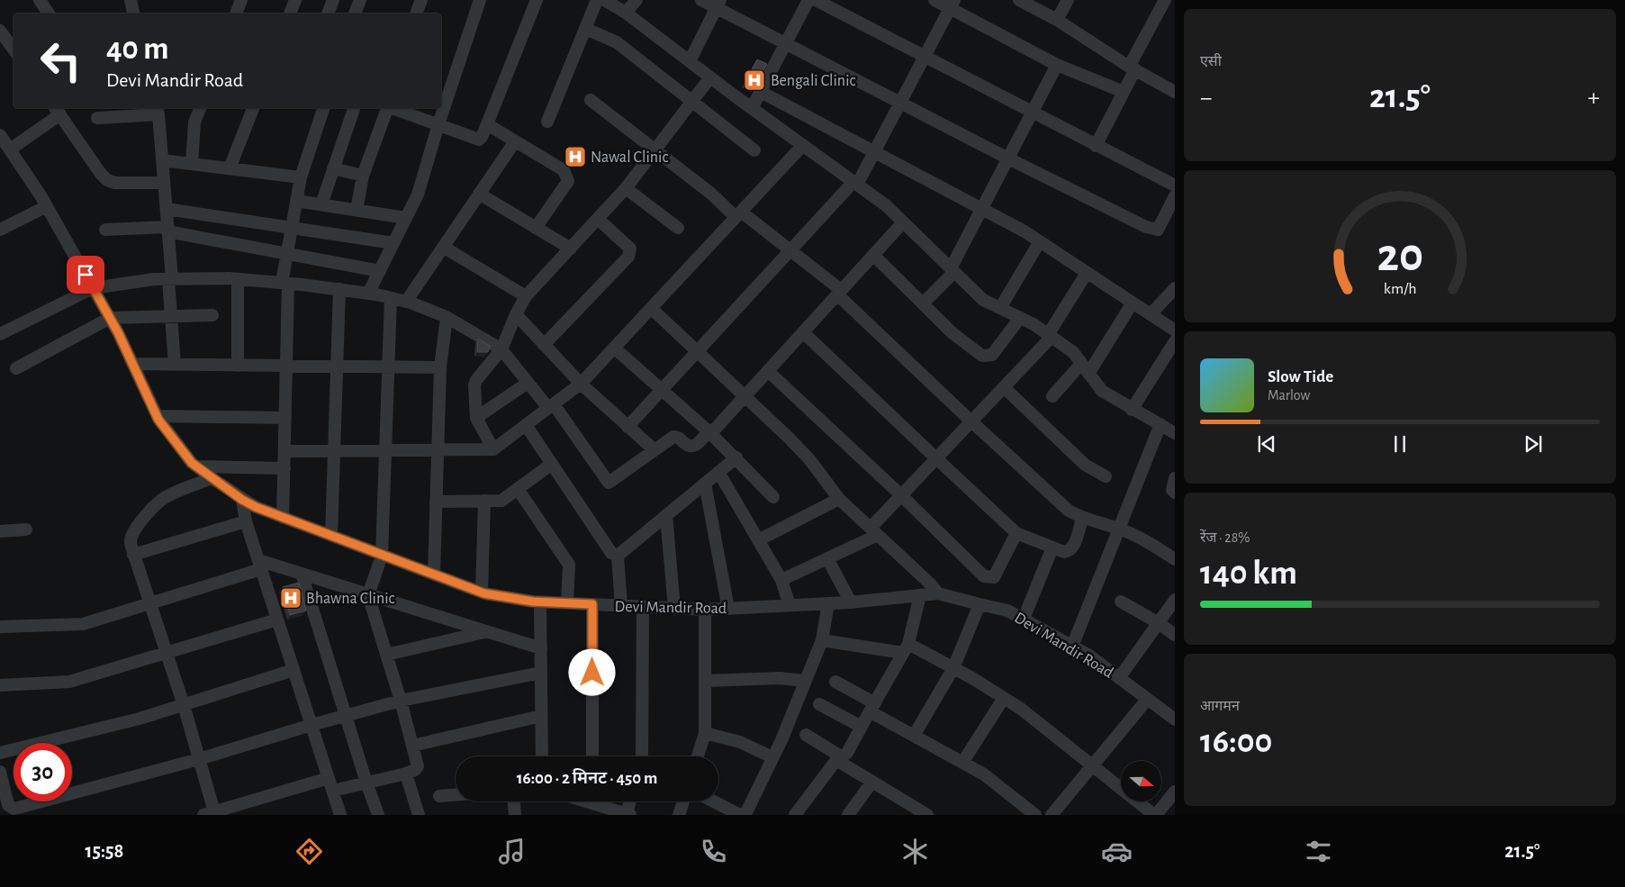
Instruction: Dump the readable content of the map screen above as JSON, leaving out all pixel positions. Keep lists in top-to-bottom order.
{
  "streets": {
    "street": ["Devi Mandir Road"]
  },
  "places": {
    "hospital": ["Bengali Clinic", "Nawal Clinic", "Bhawna Clinic"]
  },
  "north": "right",
  "page": {
    "tile": [
      "एसी",
      ["रेंज · 28%", "140 km"],
      ["आगमन", "16:00"]
    ],
    "turn": ["40 m", "Devi Mandir Road"],
    "heat": ["−", "21.5°", "+"],
    "song": ["Slow Tide", "Marlow"],
    "limit": "30",
    "trip": "16:00 · 2 मिनट · 450 m",
    "tabs": ["15:58", "21.5°"],
    "gauge": ["20", "km/h"]
  }
}
